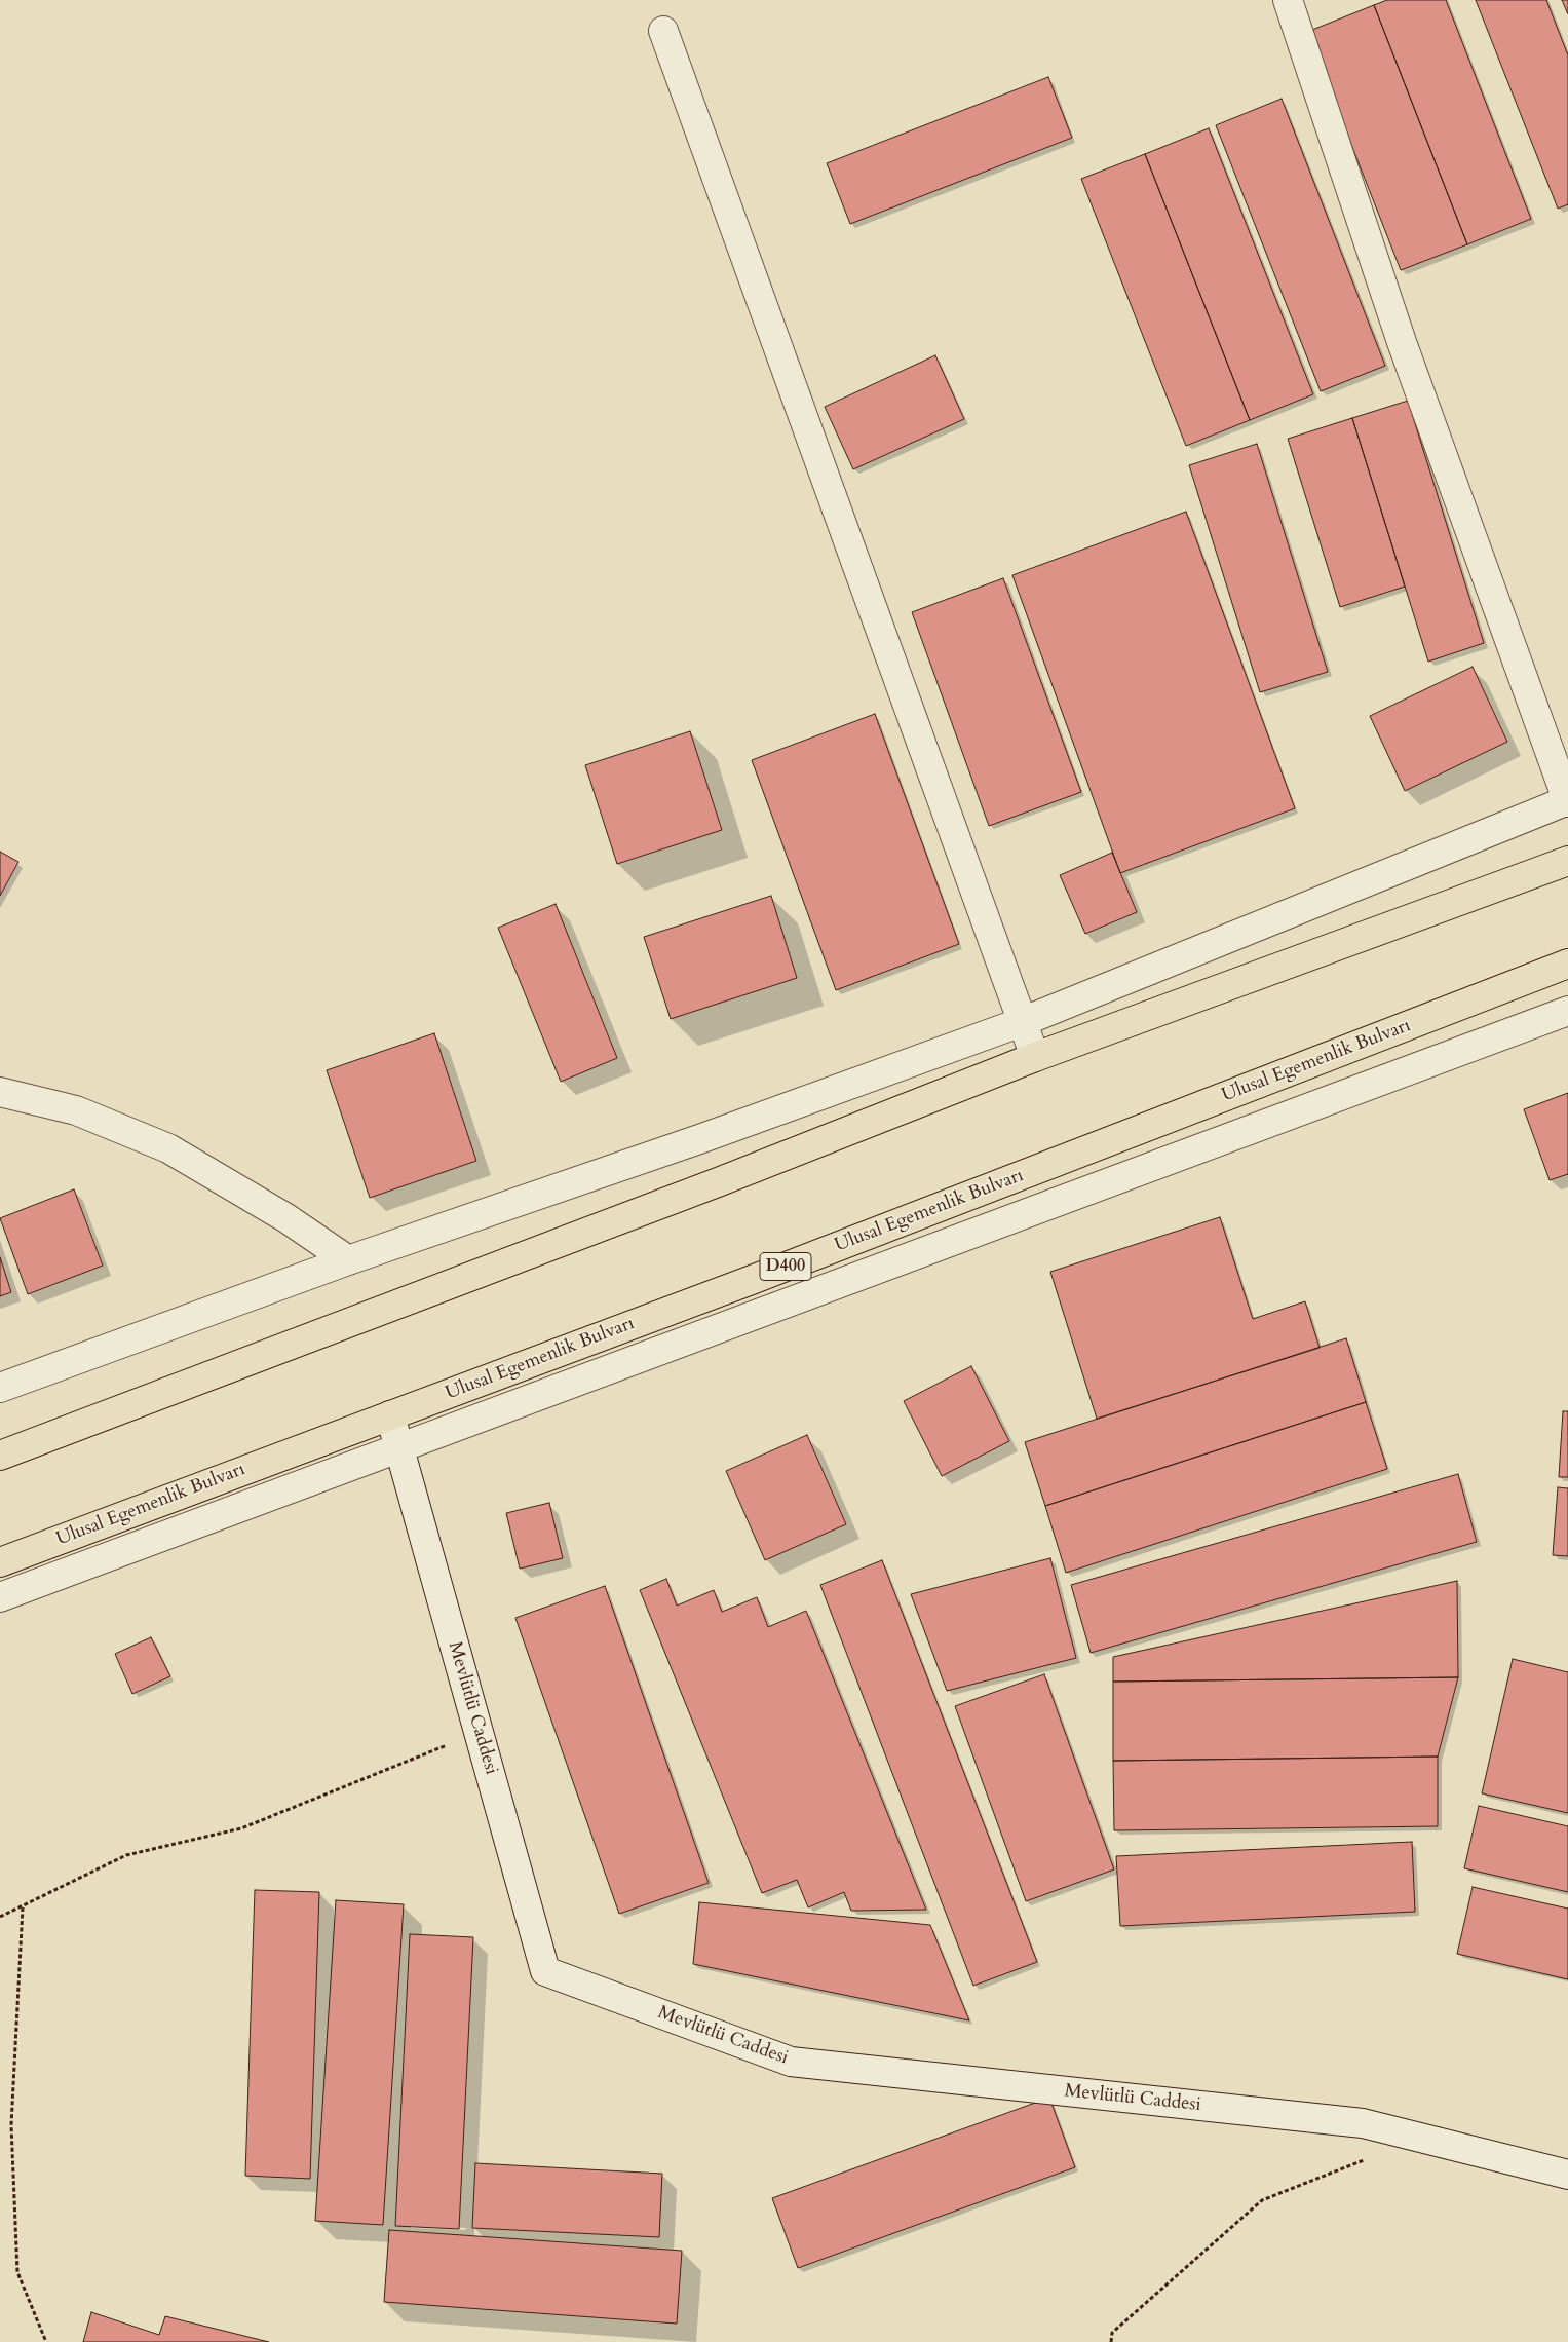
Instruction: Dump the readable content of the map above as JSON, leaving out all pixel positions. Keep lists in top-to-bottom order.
{
  "streets": {
    "highway": ["Ulusal Egemenlik Bulvarı", "D400"],
    "street": ["Mevlütlü Caddesi"]
  },
  "crossings": [
    ["Ulusal Egemenlik Bulvarı", "Mevlütlü Caddesi"]
  ]
}
